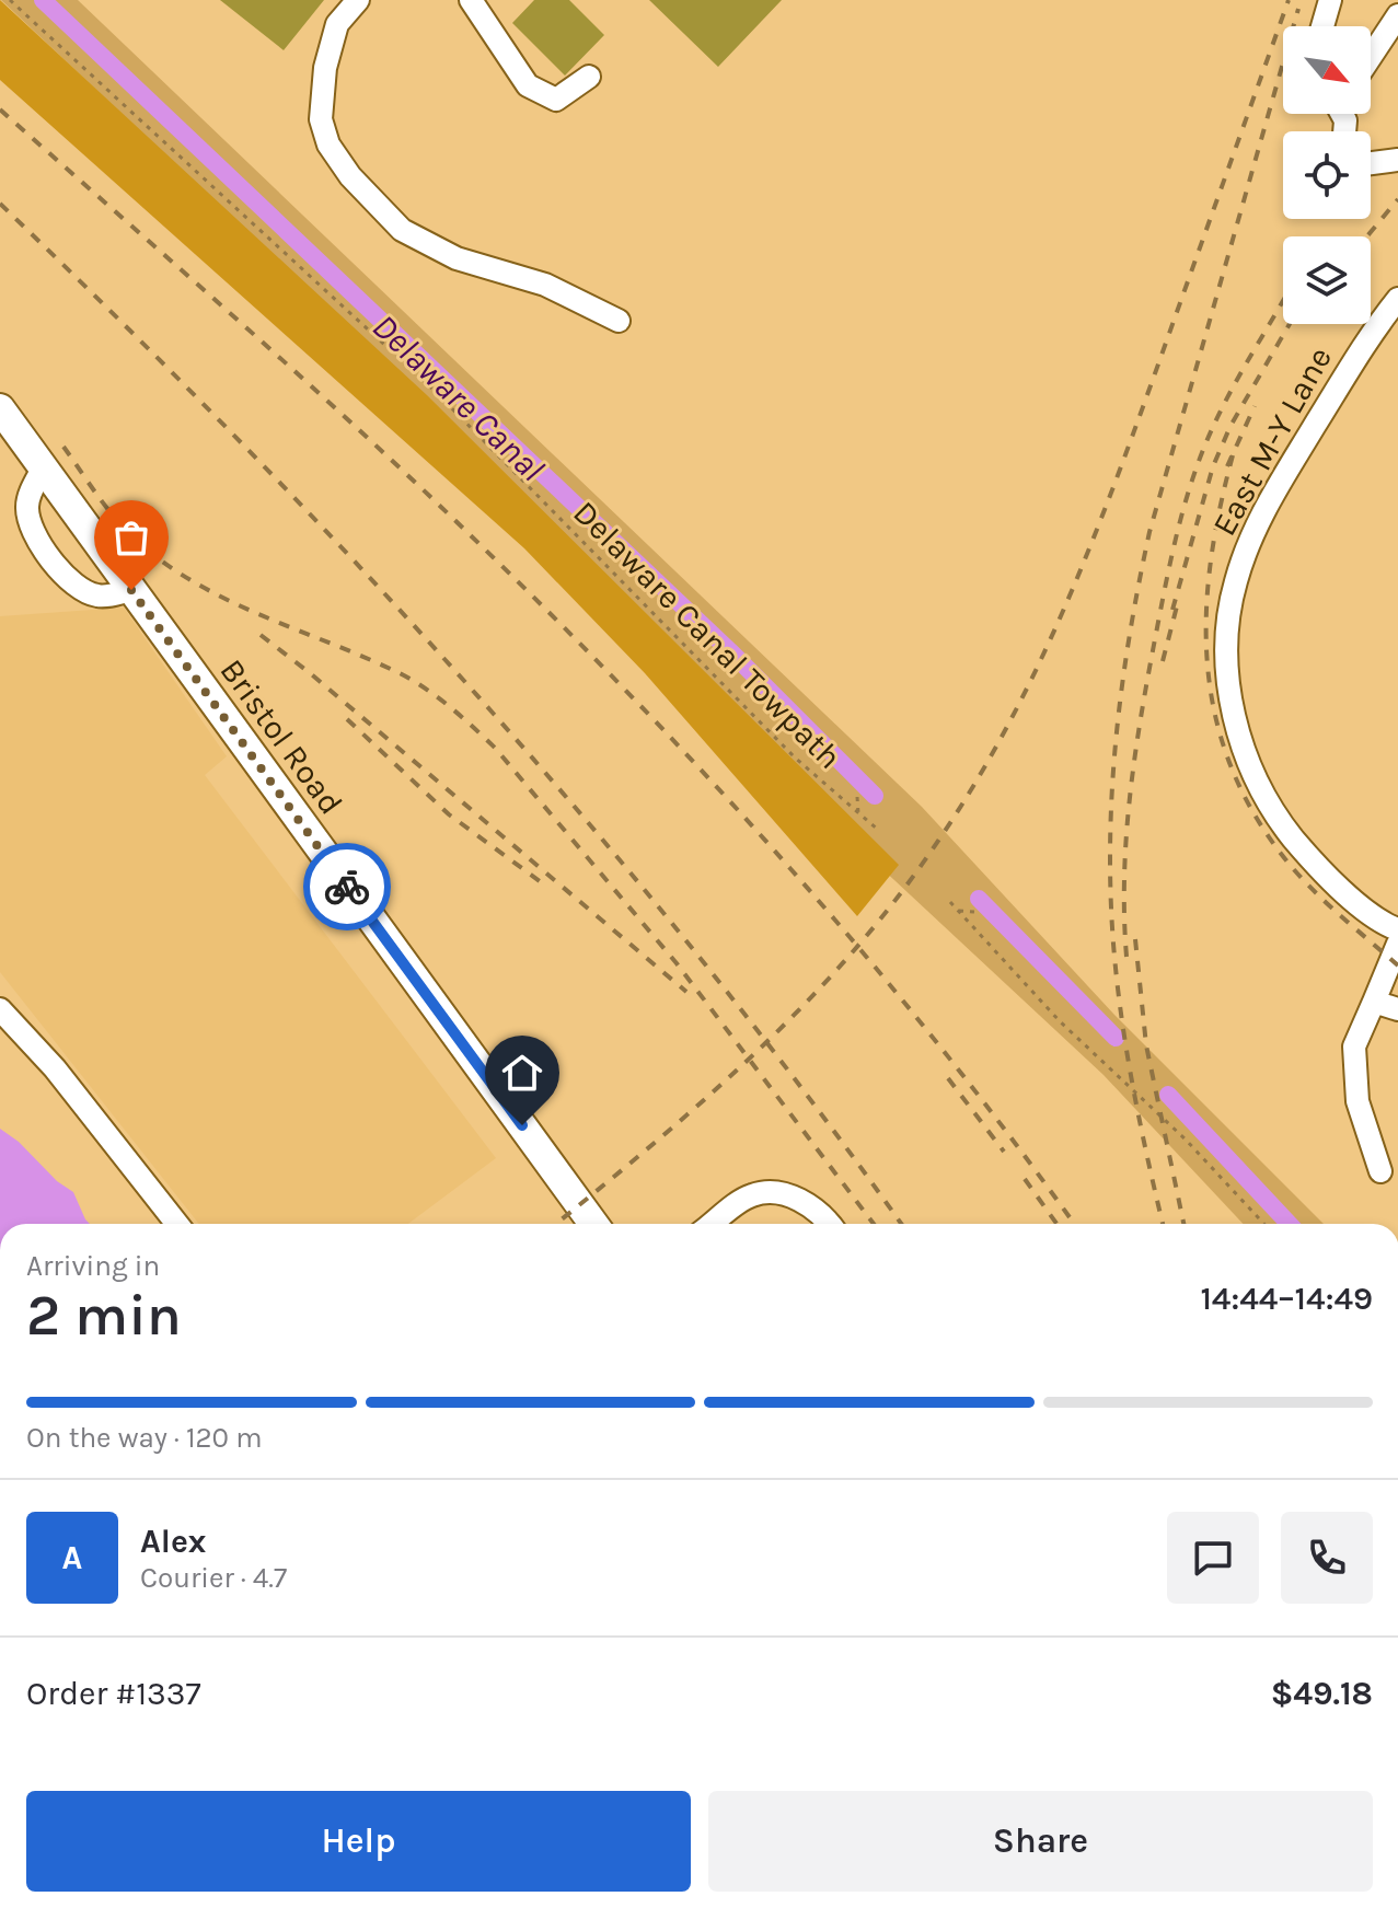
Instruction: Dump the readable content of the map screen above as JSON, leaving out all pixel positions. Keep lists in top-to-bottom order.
{
  "streets": {
    "main road": ["Bristol Road"],
    "street": ["East M-Y Lane"],
    "path": ["Delaware Canal Towpath"]
  },
  "water": ["Delaware Canal"],
  "north": "bottom right",
  "page": {
    "heading": ["2 min", "Arriving in", "14:44–14:49"],
    "panel": [
      "Alex",
      "Courier · 4.7",
      "Order #1337",
      "$49.18"
    ],
    "bar": "On the way · 120 m",
    "round": "A",
    "buttons": ["Help", "Share"]
  }
}
